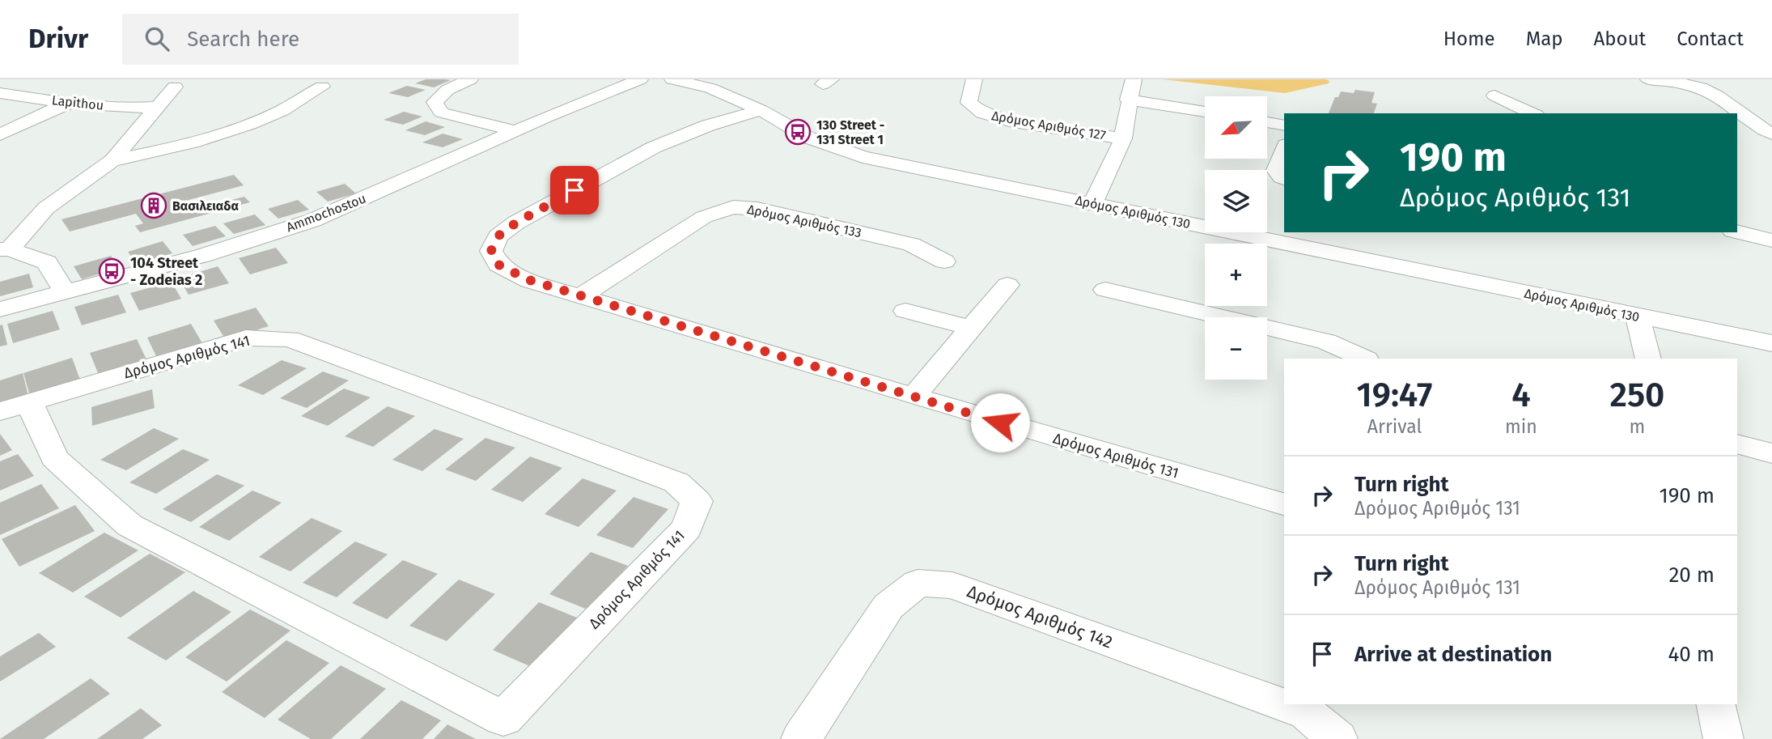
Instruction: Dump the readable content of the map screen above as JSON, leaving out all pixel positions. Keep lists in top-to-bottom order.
{
  "streets": {
    "street": [
      "Lapithou",
      "Δρόμος Αριθμός 127",
      "Δρόμος Αριθμός 130",
      "Ammochostou",
      "Δρόμος Αριθμός 133",
      "Δρόμος Αριθμός 141",
      "Δρόμος Αριθμός 131",
      "Δρόμος Αριθμός 142"
    ]
  },
  "crossings": [
    ["Δρόμος Αριθμός 130", "Δρόμος Αριθμός 131"],
    ["Δρόμος Αριθμός 133", "Δρόμος Αριθμός 131"]
  ],
  "places": {
    "bus stop": ["130 Street - 131 Street 1", "104 Street - Zodeias 2"],
    "building": ["Βασιλειαδα"]
  },
  "north": "bottom left",
  "page": {
    "header": "Drivr",
    "search": "Search here",
    "nav": [
      "Home",
      "Map",
      "About",
      "Contact"
    ],
    "map_buttons": ["+", "−"],
    "turn": ["190 m", "Δρόμος Αριθμός 131"],
    "eta": [
      "19:47",
      "Arrival",
      "4",
      "min",
      "250",
      "m"
    ],
    "list": [
      {
        "name": "Turn right",
        "note": "Δρόμος Αριθμός 131",
        "value": "190 m"
      },
      {
        "name": "Turn right",
        "note": "Δρόμος Αριθμός 131",
        "value": "20 m"
      },
      {
        "name": "Arrive at destination",
        "value": "40 m"
      }
    ]
  }
}
